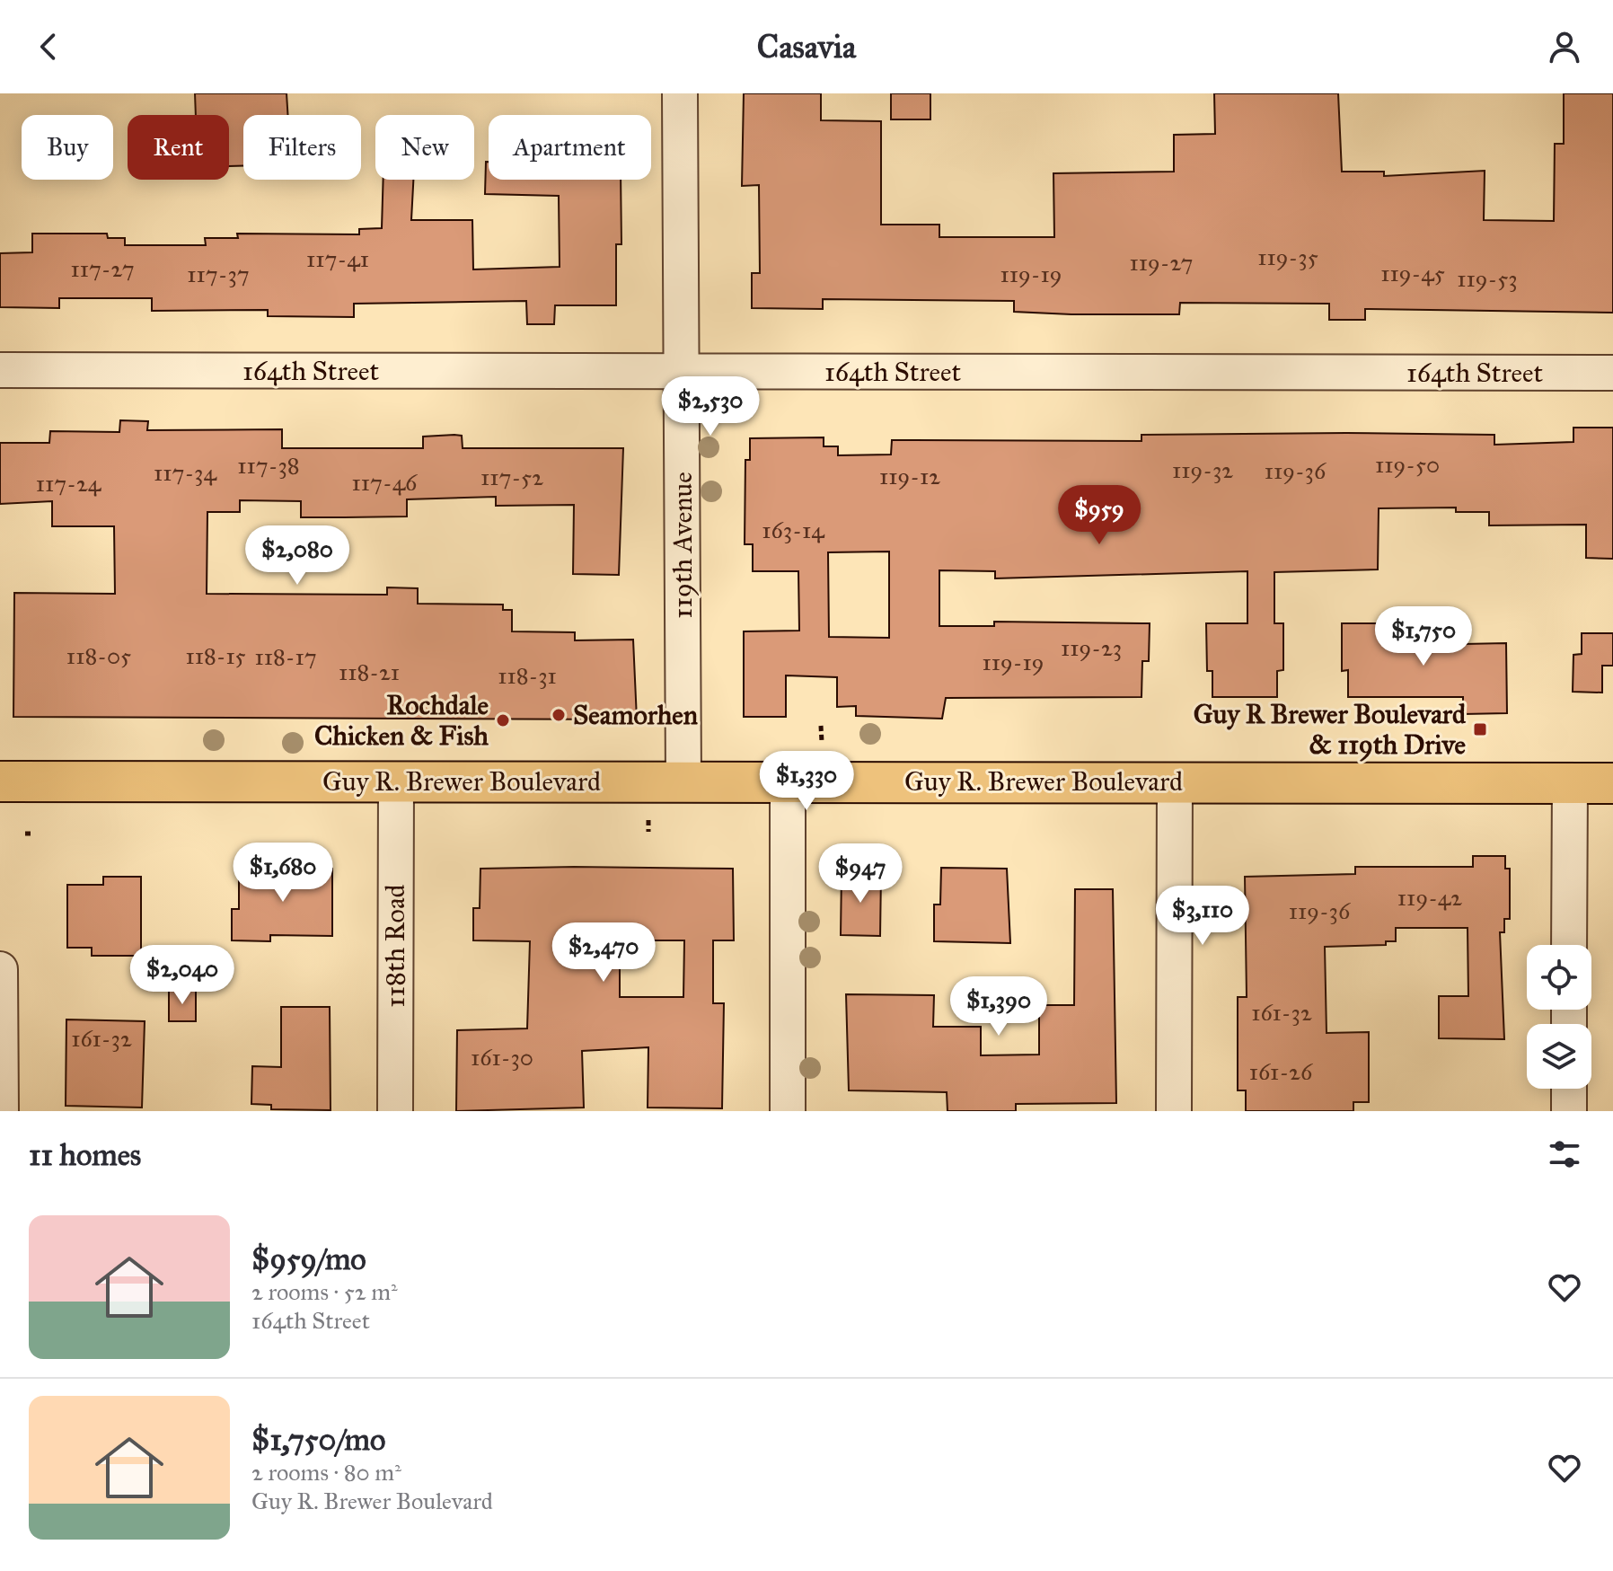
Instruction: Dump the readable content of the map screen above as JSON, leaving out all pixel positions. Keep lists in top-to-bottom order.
{
  "streets": {
    "main road": ["Guy R. Brewer Boulevard"],
    "street": ["164th Street", "119th Avenue", "118th Road"]
  },
  "crossings": [
    ["164th Street", "119th Avenue"],
    ["119th Avenue", "Guy R. Brewer Boulevard"],
    ["Guy R. Brewer Boulevard", "118th Road"]
  ],
  "places": {
    "other": ["Seamorhen", "Rochdale Chicken & Fish"],
    "transit": ["Guy R Brewer Boulevard & 119th Drive"]
  },
  "house_numbers": [
    "119-35",
    "117-41",
    "119-27",
    "117-27",
    "119-45",
    "117-37",
    "119-19",
    "119-53",
    "119-50",
    "117-38",
    "119-32",
    "119-36",
    "117-34",
    "119-12",
    "117-52",
    "117-46",
    "117-24",
    "163-14",
    "119-23",
    "118-05",
    "118-15",
    "118-17",
    "119-19",
    "118-21",
    "118-31",
    "119-42",
    "119-36",
    "161-32",
    "161-32",
    "161-30",
    "161-26"
  ],
  "page": {
    "header": "Casavia",
    "chip": [
      "Buy",
      "Rent",
      "Filters",
      "New",
      "Apartment"
    ],
    "price": [
      "$2,530",
      "$959",
      "$2,080",
      "$1,750",
      "$1,330",
      "$1,680",
      "$947",
      "$3,110",
      "$2,470",
      "$2,040",
      "$1,390"
    ],
    "heading": "11 homes",
    "list": [
      {
        "name": "$959/mo",
        "note": "2 rooms · 52 m² · 164th Street"
      },
      {
        "name": "$1,750/mo",
        "note": "2 rooms · 80 m² · Guy R. Brewer Boulevard"
      }
    ]
  }
}
